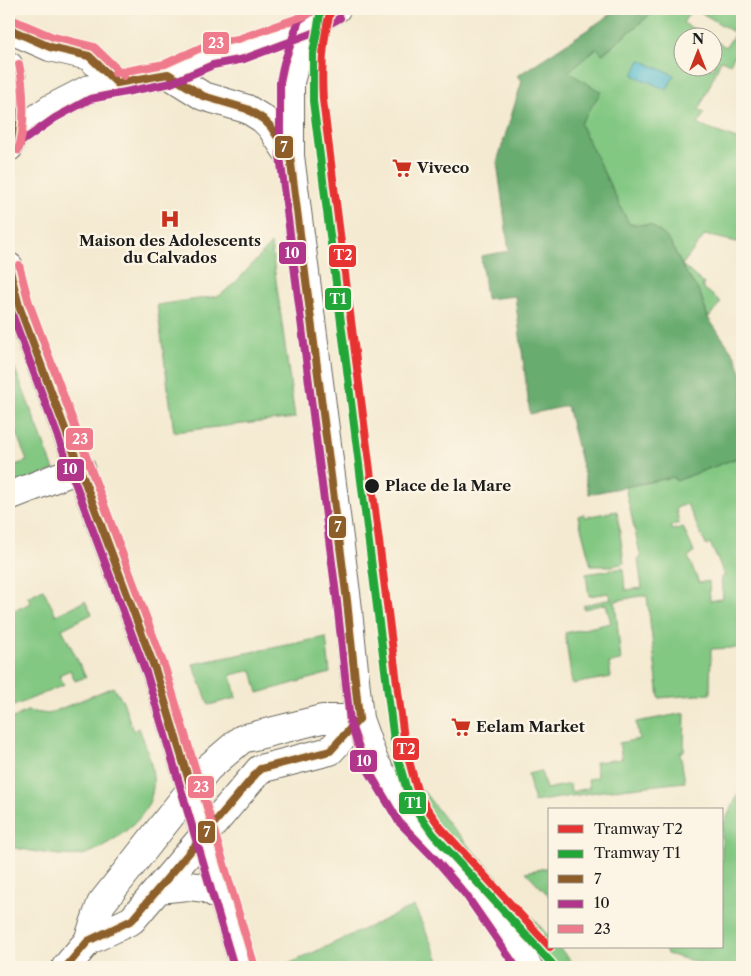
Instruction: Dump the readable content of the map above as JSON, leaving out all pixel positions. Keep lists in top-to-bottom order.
{
  "places": {
    "supermarket": ["Viveco", "Eelam Market"],
    "hospital": ["Maison des Adolescents du Calvados"],
    "other": ["Place de la Mare"]
  },
  "lines": [
    "tram line T2",
    "tram line T1",
    "transit line 10",
    "transit line 23",
    "transit line 7"
  ],
  "legend": [
    "Tramway T2",
    "Tramway T1",
    "7",
    "10",
    "23"
  ],
  "north": "top"
}
